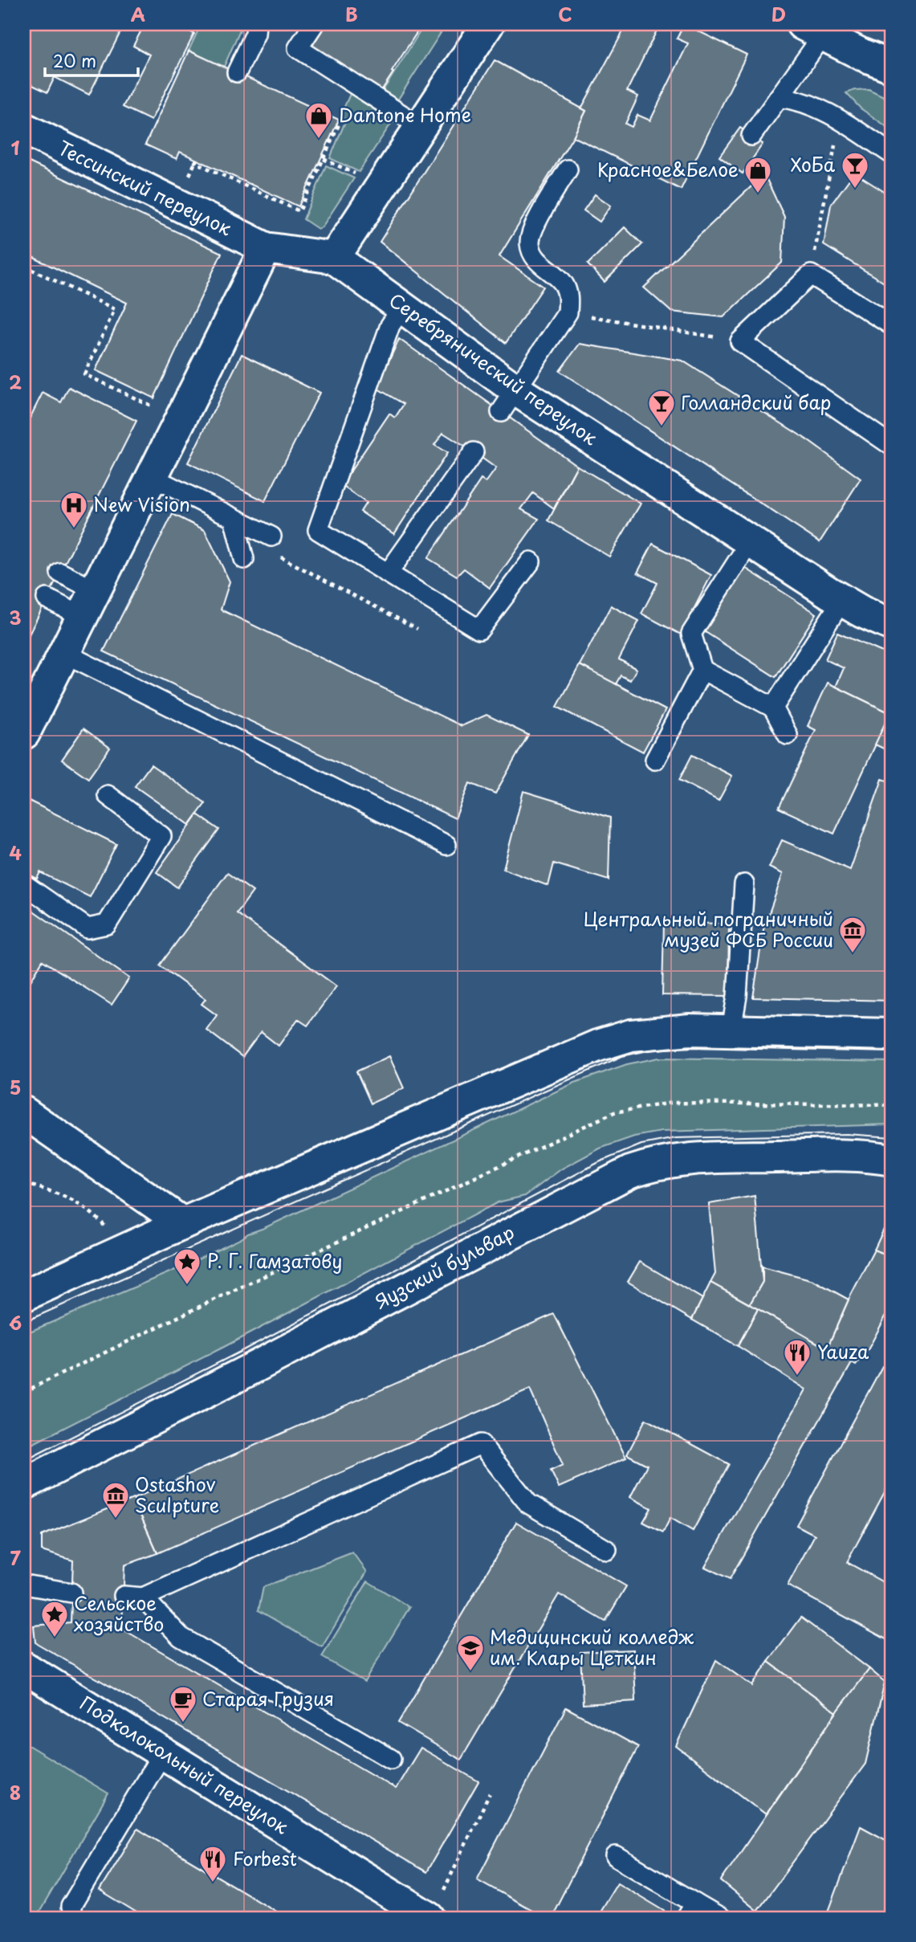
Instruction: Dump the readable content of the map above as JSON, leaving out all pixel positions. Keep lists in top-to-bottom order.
{
  "streets": {
    "street": [
      "Тессинский переулок",
      "Серебрянический переулок",
      "Яузский бульвар",
      "Подколокольный переулок"
    ]
  },
  "crossings": [
    ["Тессинский переулок", "Серебрянический переулок"]
  ],
  "places": {
    "shop": ["Dantone Home", "Красное&Белое"],
    "bar": ["ХоБа", "Голландский бар"],
    "hospital": ["New Vision"],
    "museum": ["Центральный пограничный музей ФСБ России", "Ostashov Sculpture"],
    "place": ["Р. Г. Гамзатову", "Сельское хозяйство"],
    "restaurant": ["Yauza", "Forbest"],
    "school or university": ["Медицинский колледж им. Клары Цеткин"],
    "cafe": ["Старая Грузия"]
  },
  "scale_bar": "20 m",
  "grid": {
    "columns": [
      "A",
      "B",
      "C",
      "D"
    ],
    "rows": [
      "1",
      "2",
      "3",
      "4",
      "5",
      "6",
      "7",
      "8"
    ]
  }
}
